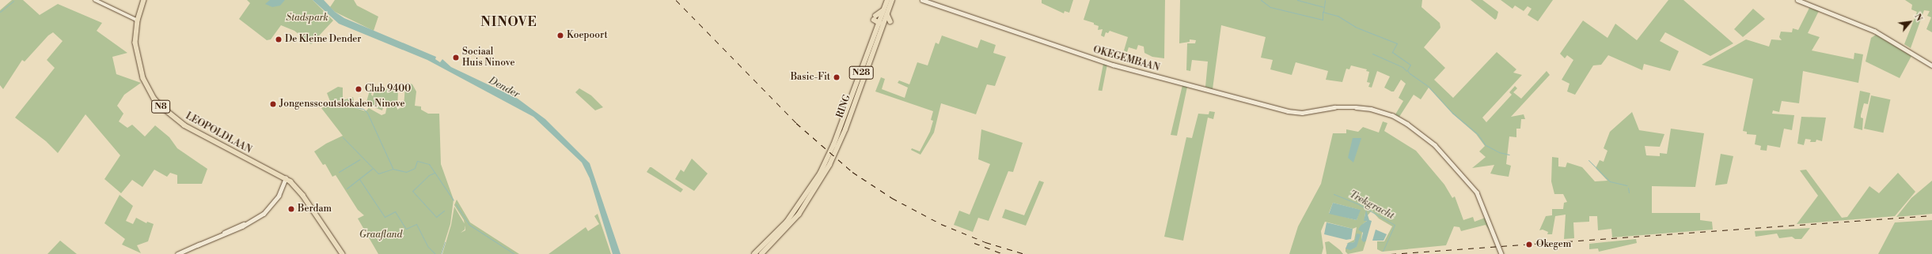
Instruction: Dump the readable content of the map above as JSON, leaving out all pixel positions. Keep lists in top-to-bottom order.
{
  "streets": {
    "main road": [
      "OKEGEMBAAN",
      "N28",
      "N8",
      "RING",
      "LEOPOLDLAAN"
    ]
  },
  "crossings": [
    ["N28", "RING"],
    ["N8", "LEOPOLDLAAN"]
  ],
  "districts": ["NINOVE"],
  "water": ["Dender", "Trekgracht"],
  "parks": ["Stadspark", "Graafland"],
  "places": [
    "Koepoort",
    "De Kleine Dender",
    "Sociaal Huis Ninove",
    "Basic-Fit",
    "Club 9400",
    "Jongensscoutslokalen Ninove",
    "Berdam",
    "Okegem"
  ],
  "north": "top right"
}
